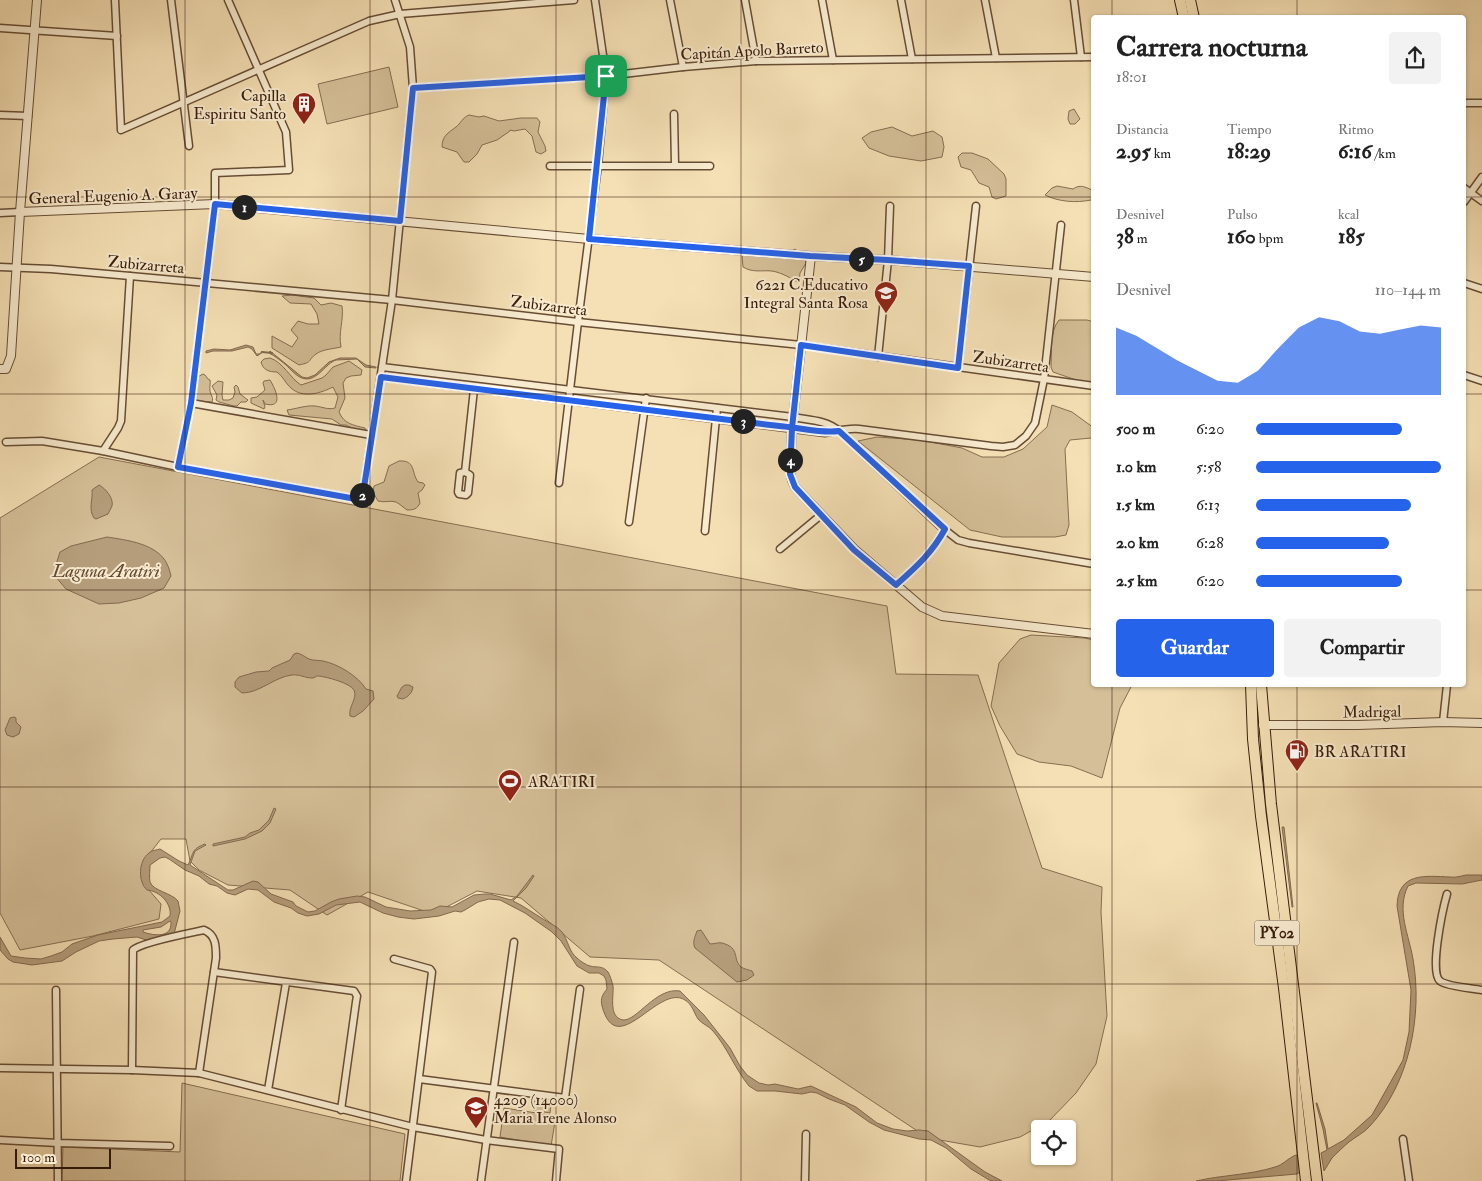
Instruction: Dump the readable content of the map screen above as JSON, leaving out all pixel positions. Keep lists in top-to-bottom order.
{
  "streets": {
    "highway": ["PY02"],
    "street": [
      "Capitán Apolo Barreto",
      "General Eugenio A. Garay",
      "Zubizarreta",
      "Madrigal"
    ]
  },
  "crossings": [
    ["Madrigal", "PY02"]
  ],
  "water": ["Laguna Aratiri"],
  "places": {
    "building": ["Capilla Espiritu Santo"],
    "school or university": ["6221 C.Educativo Integral Santa Rosa", "4209 (14000) Maria Irene Alonso"],
    "fuel station": ["BR ARATIRI"],
    "sports": ["ARATIRI"]
  },
  "scale_bar": "100 m",
  "page": {
    "heading": ["Carrera nocturna", "18:01"],
    "stats": [
      ["Distancia", "2.95 km"],
      ["Tiempo", "18:29"],
      ["Ritmo", "6:16 /km"],
      ["Desnivel", "38 m"],
      ["Pulso", "160 bpm"],
      ["kcal", "185"]
    ],
    "pins": [
      "1",
      "5",
      "3",
      "4",
      "2"
    ],
    "chart": ["Desnivel", "110–144 m"],
    "list": [
      {
        "name": "500 m",
        "note": "6:20"
      },
      {
        "name": "1.0 km",
        "note": "5:58"
      },
      {
        "name": "1.5 km",
        "note": "6:13"
      },
      {
        "name": "2.0 km",
        "note": "6:28"
      },
      {
        "name": "2.5 km",
        "note": "6:20"
      }
    ],
    "buttons": ["Guardar", "Compartir"],
    "scale": "100 m"
  }
}
